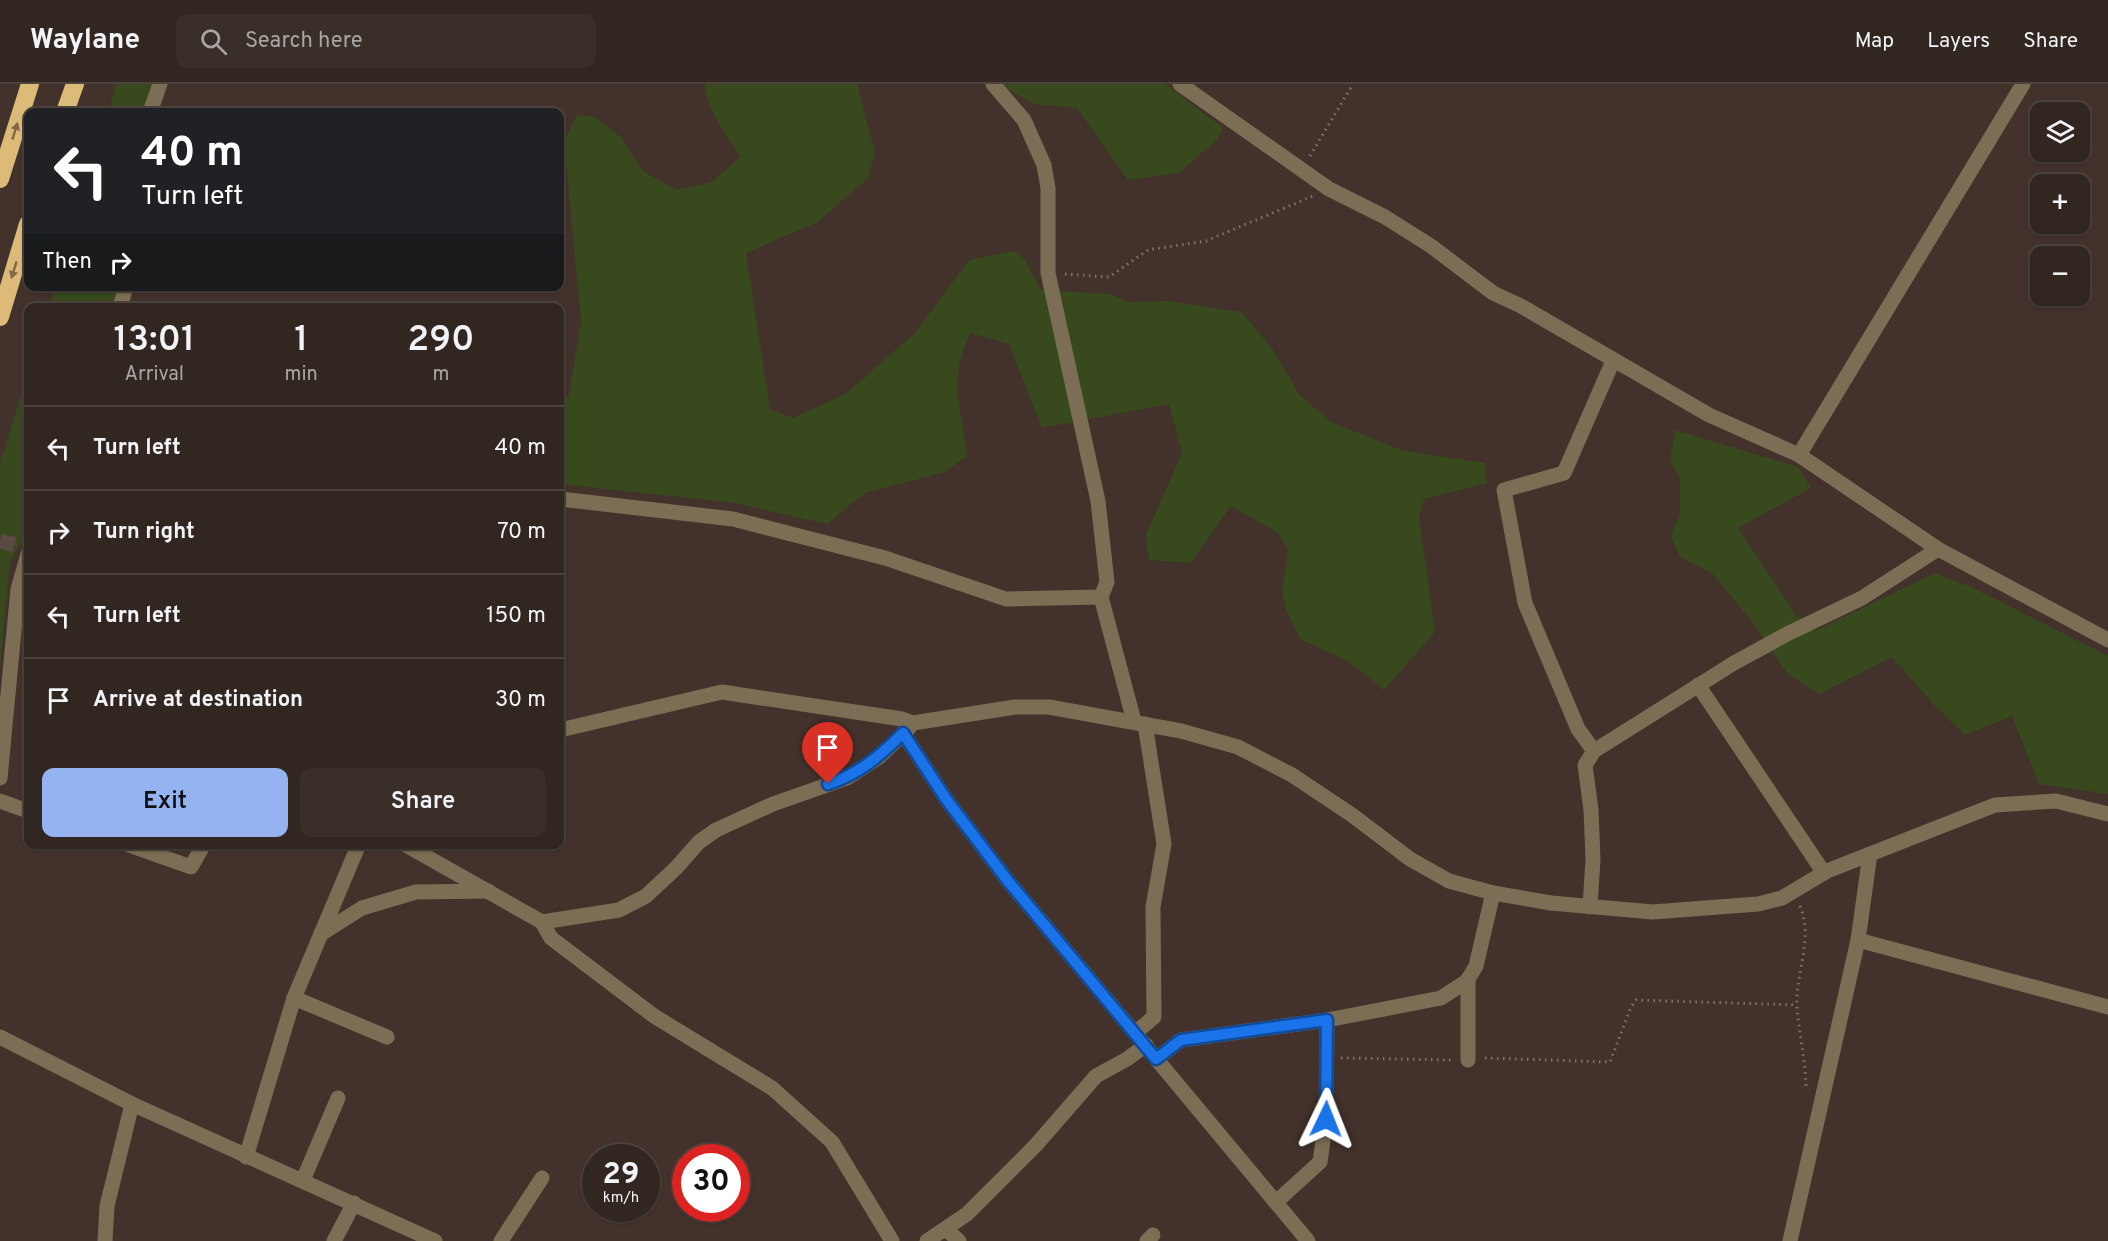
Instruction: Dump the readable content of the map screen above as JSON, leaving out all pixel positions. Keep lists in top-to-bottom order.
{
  "page": {
    "header": "Waylane",
    "search": "Search here",
    "nav": ["Map", "Layers", "Share"],
    "map_buttons": ["+", "−"],
    "turn": ["40 m", "Turn left"],
    "then": "Then",
    "eta": [
      "13:01",
      "Arrival",
      "1",
      "min",
      "290",
      "m"
    ],
    "list": [
      {
        "name": "Turn left",
        "value": "40 m"
      },
      {
        "name": "Turn right",
        "value": "70 m"
      },
      {
        "name": "Turn left",
        "value": "150 m"
      },
      {
        "name": "Arrive at destination",
        "value": "30 m"
      }
    ],
    "buttons": ["Exit", "Share"],
    "speed": "29 km/h",
    "limit": "30"
  }
}
